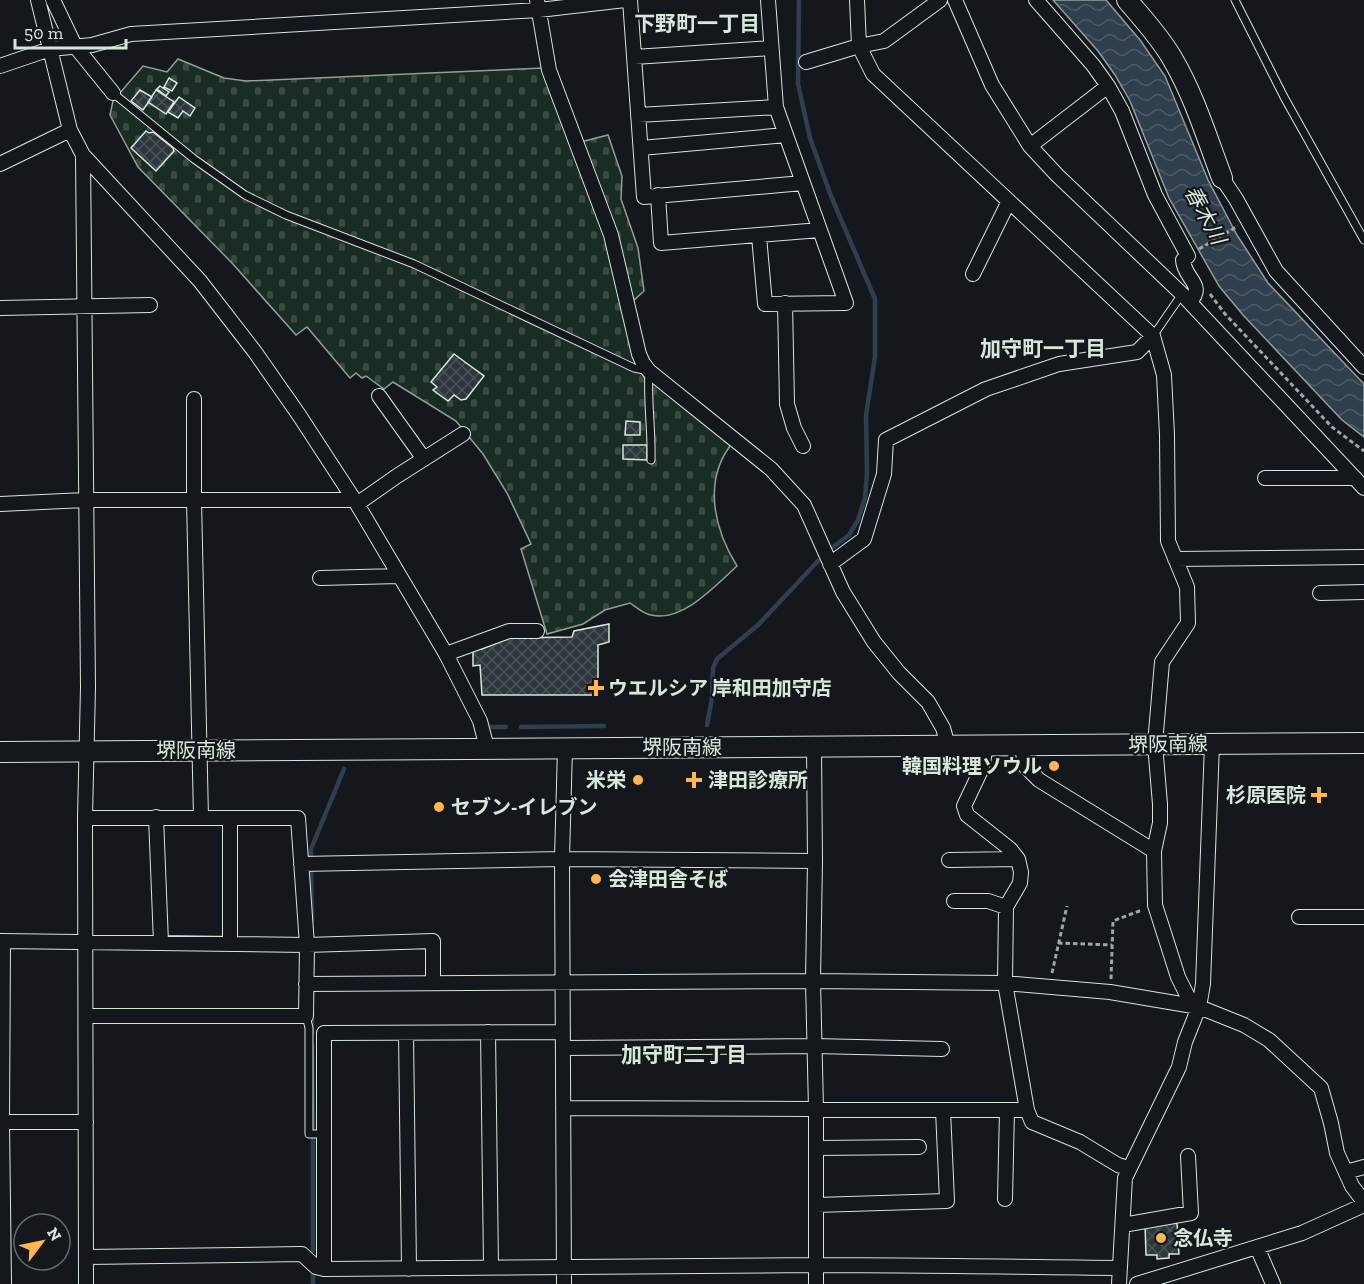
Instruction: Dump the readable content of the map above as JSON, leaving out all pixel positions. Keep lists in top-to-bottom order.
{
  "streets": {
    "main road": ["堺阪南線"]
  },
  "districts": ["下野町一丁目", "加守町一丁目", "加守町二丁目"],
  "water": ["春木川"],
  "places": {
    "health": ["ウエルシア 岸和田加守店", "津田診療所", "杉原医院"],
    "other": [
      "韓国料理ソウル",
      "米栄",
      "セブン-イレブン",
      "会津田舎そば",
      "念仏寺"
    ]
  },
  "scale_bar": "50 m",
  "north": "top right"
}
